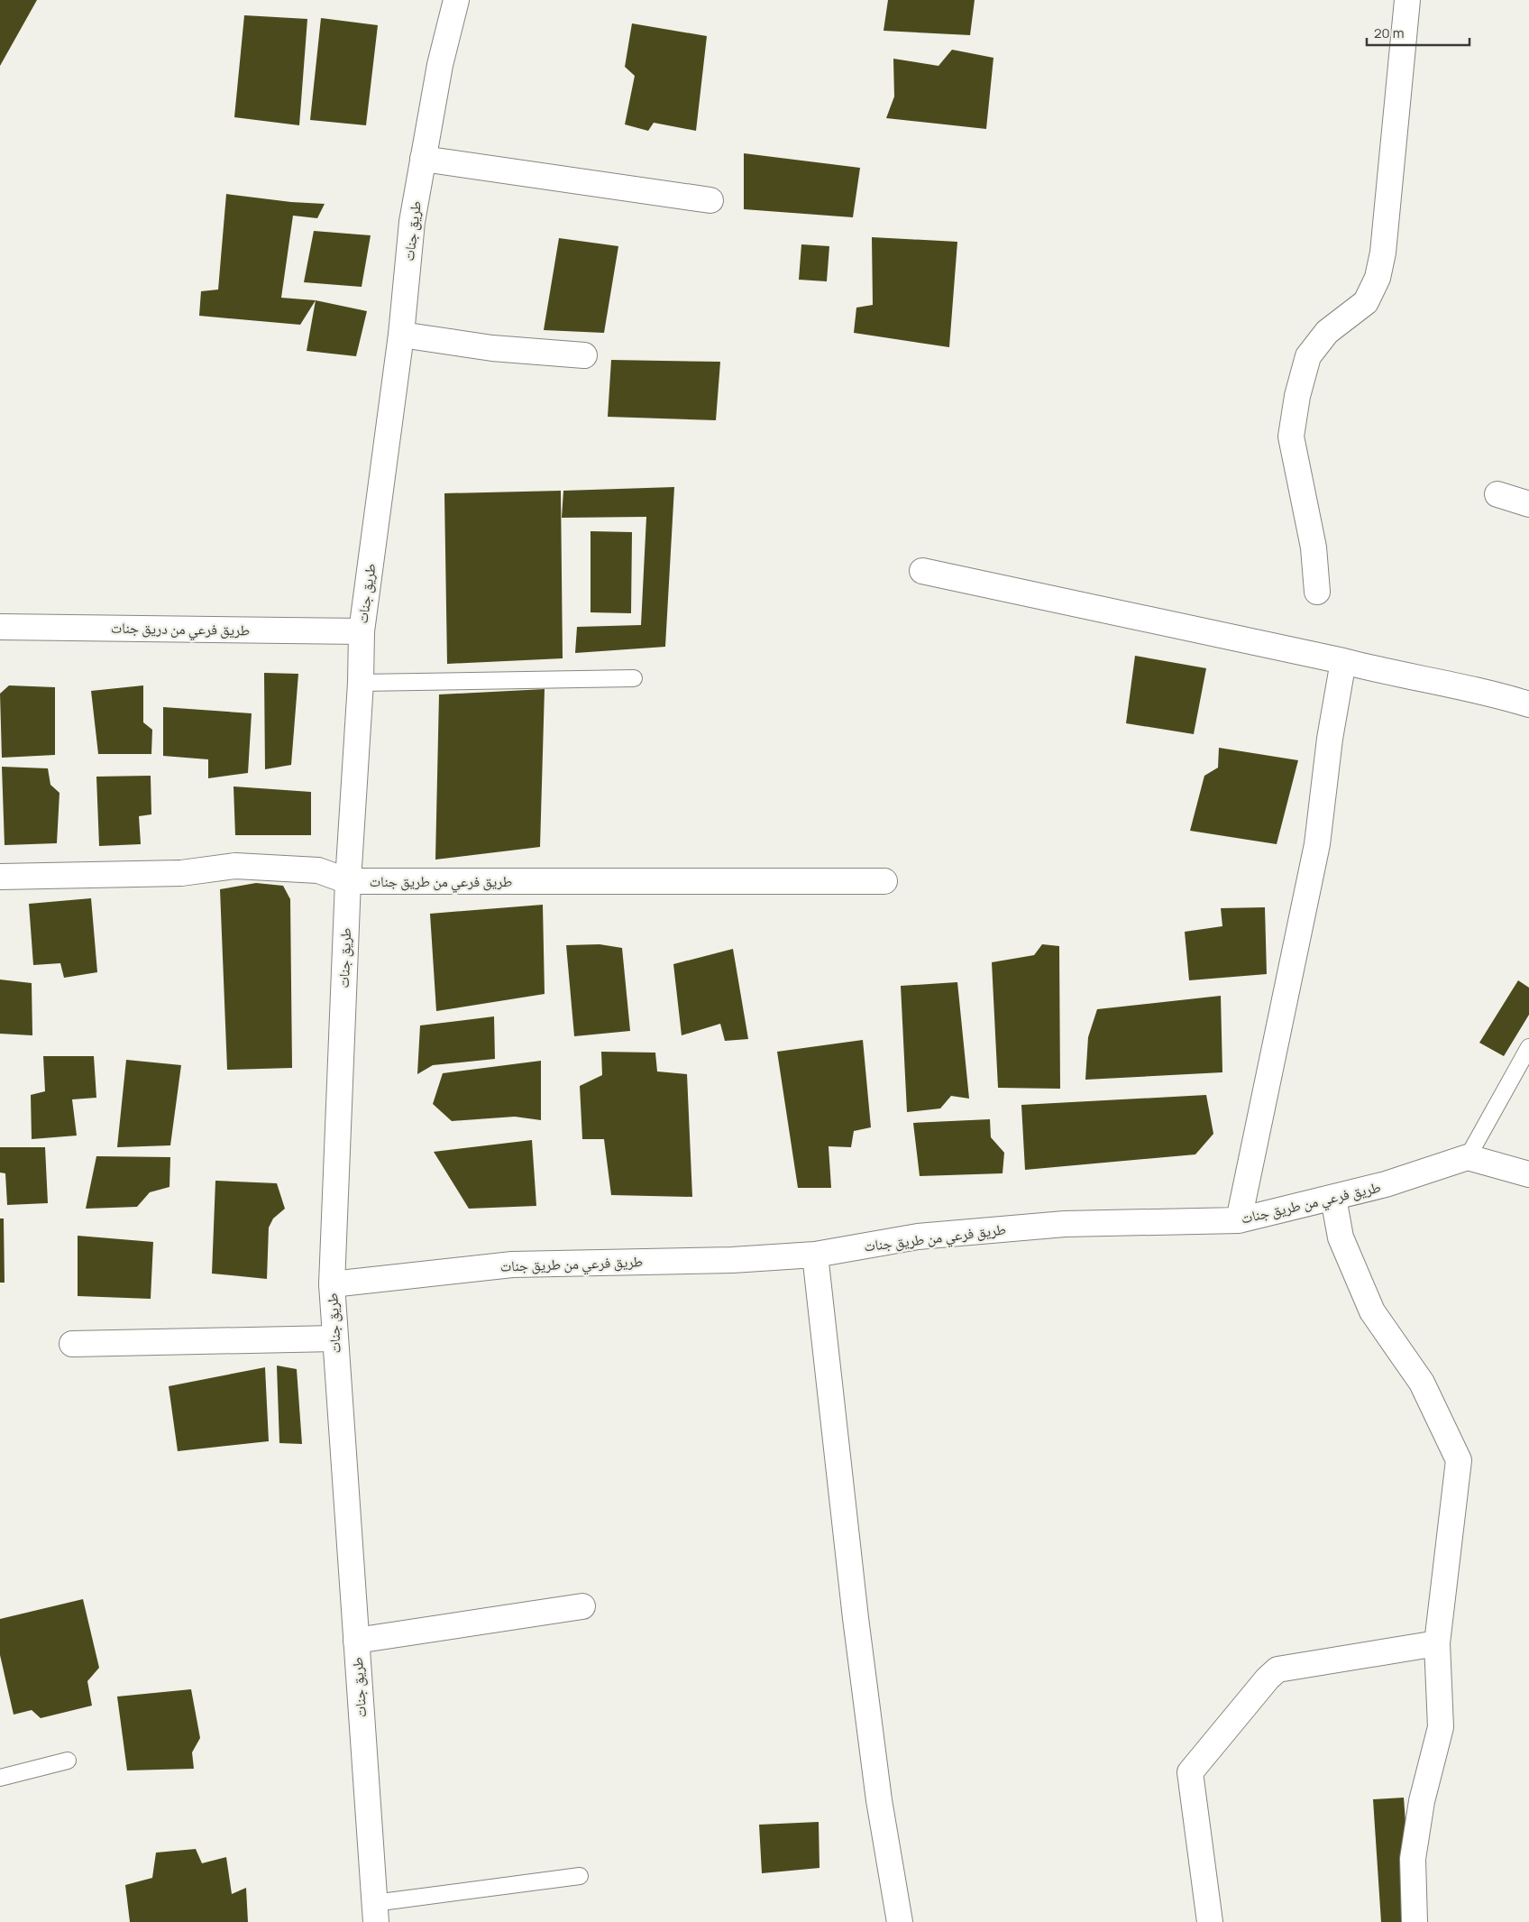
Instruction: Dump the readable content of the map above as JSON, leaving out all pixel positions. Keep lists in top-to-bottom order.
{
  "streets": {
    "street": ["طريق جنات", "طريق فرعي من دريق جنات", "طريق فرعي من طريق جنات"]
  },
  "crossings": [
    ["طريق جنات", "طريق فرعي من دريق جنات"],
    ["طريق جنات", "طريق فرعي من طريق جنات"]
  ],
  "scale_bar": "20 m"
}
